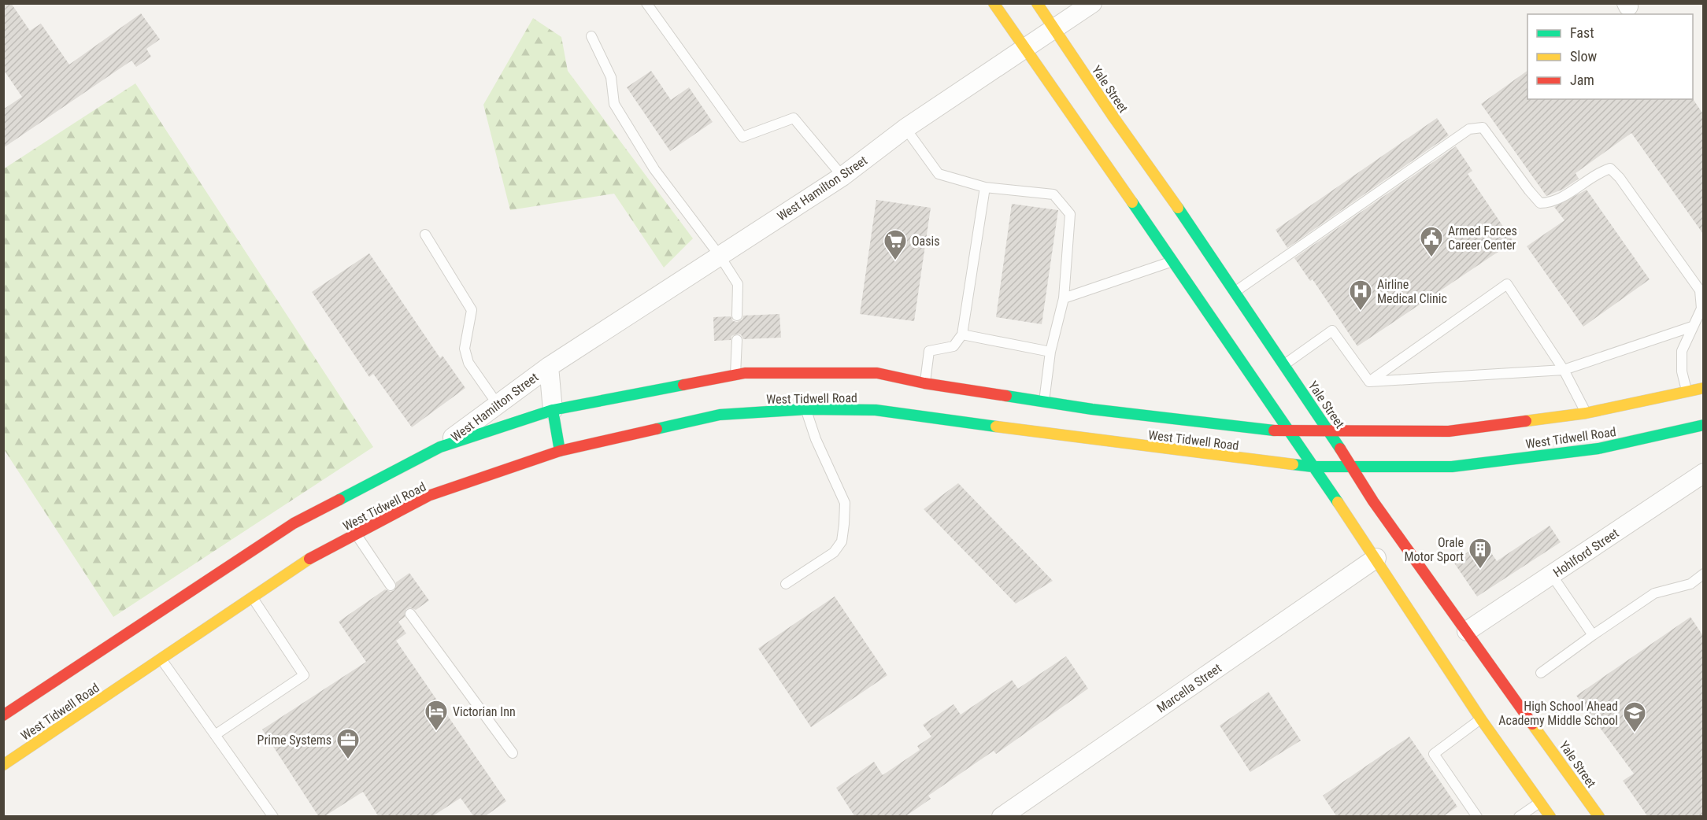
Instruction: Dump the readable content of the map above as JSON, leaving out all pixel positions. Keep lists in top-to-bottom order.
{
  "streets": {
    "main road": ["Yale Street", "West Tidwell Road"],
    "street": ["West Hamilton Street", "Hohlford Street", "Marcella Street"]
  },
  "crossings": [
    ["Yale Street", "West Hamilton Street"],
    ["Yale Street", "West Tidwell Road"],
    ["Yale Street", "Hohlford Street"],
    ["West Hamilton Street", "West Tidwell Road"]
  ],
  "places": {
    "public building": ["Armed Forces Career Center"],
    "supermarket": ["Oasis"],
    "hospital": ["Airline Medical Clinic"],
    "building": ["Orale Motor Sport"],
    "hotel": ["Victorian Inn"],
    "school or university": ["High School Ahead Academy Middle School"],
    "office": ["Prime Systems"]
  },
  "legend": ["Fast", "Slow", "Jam"]
}
